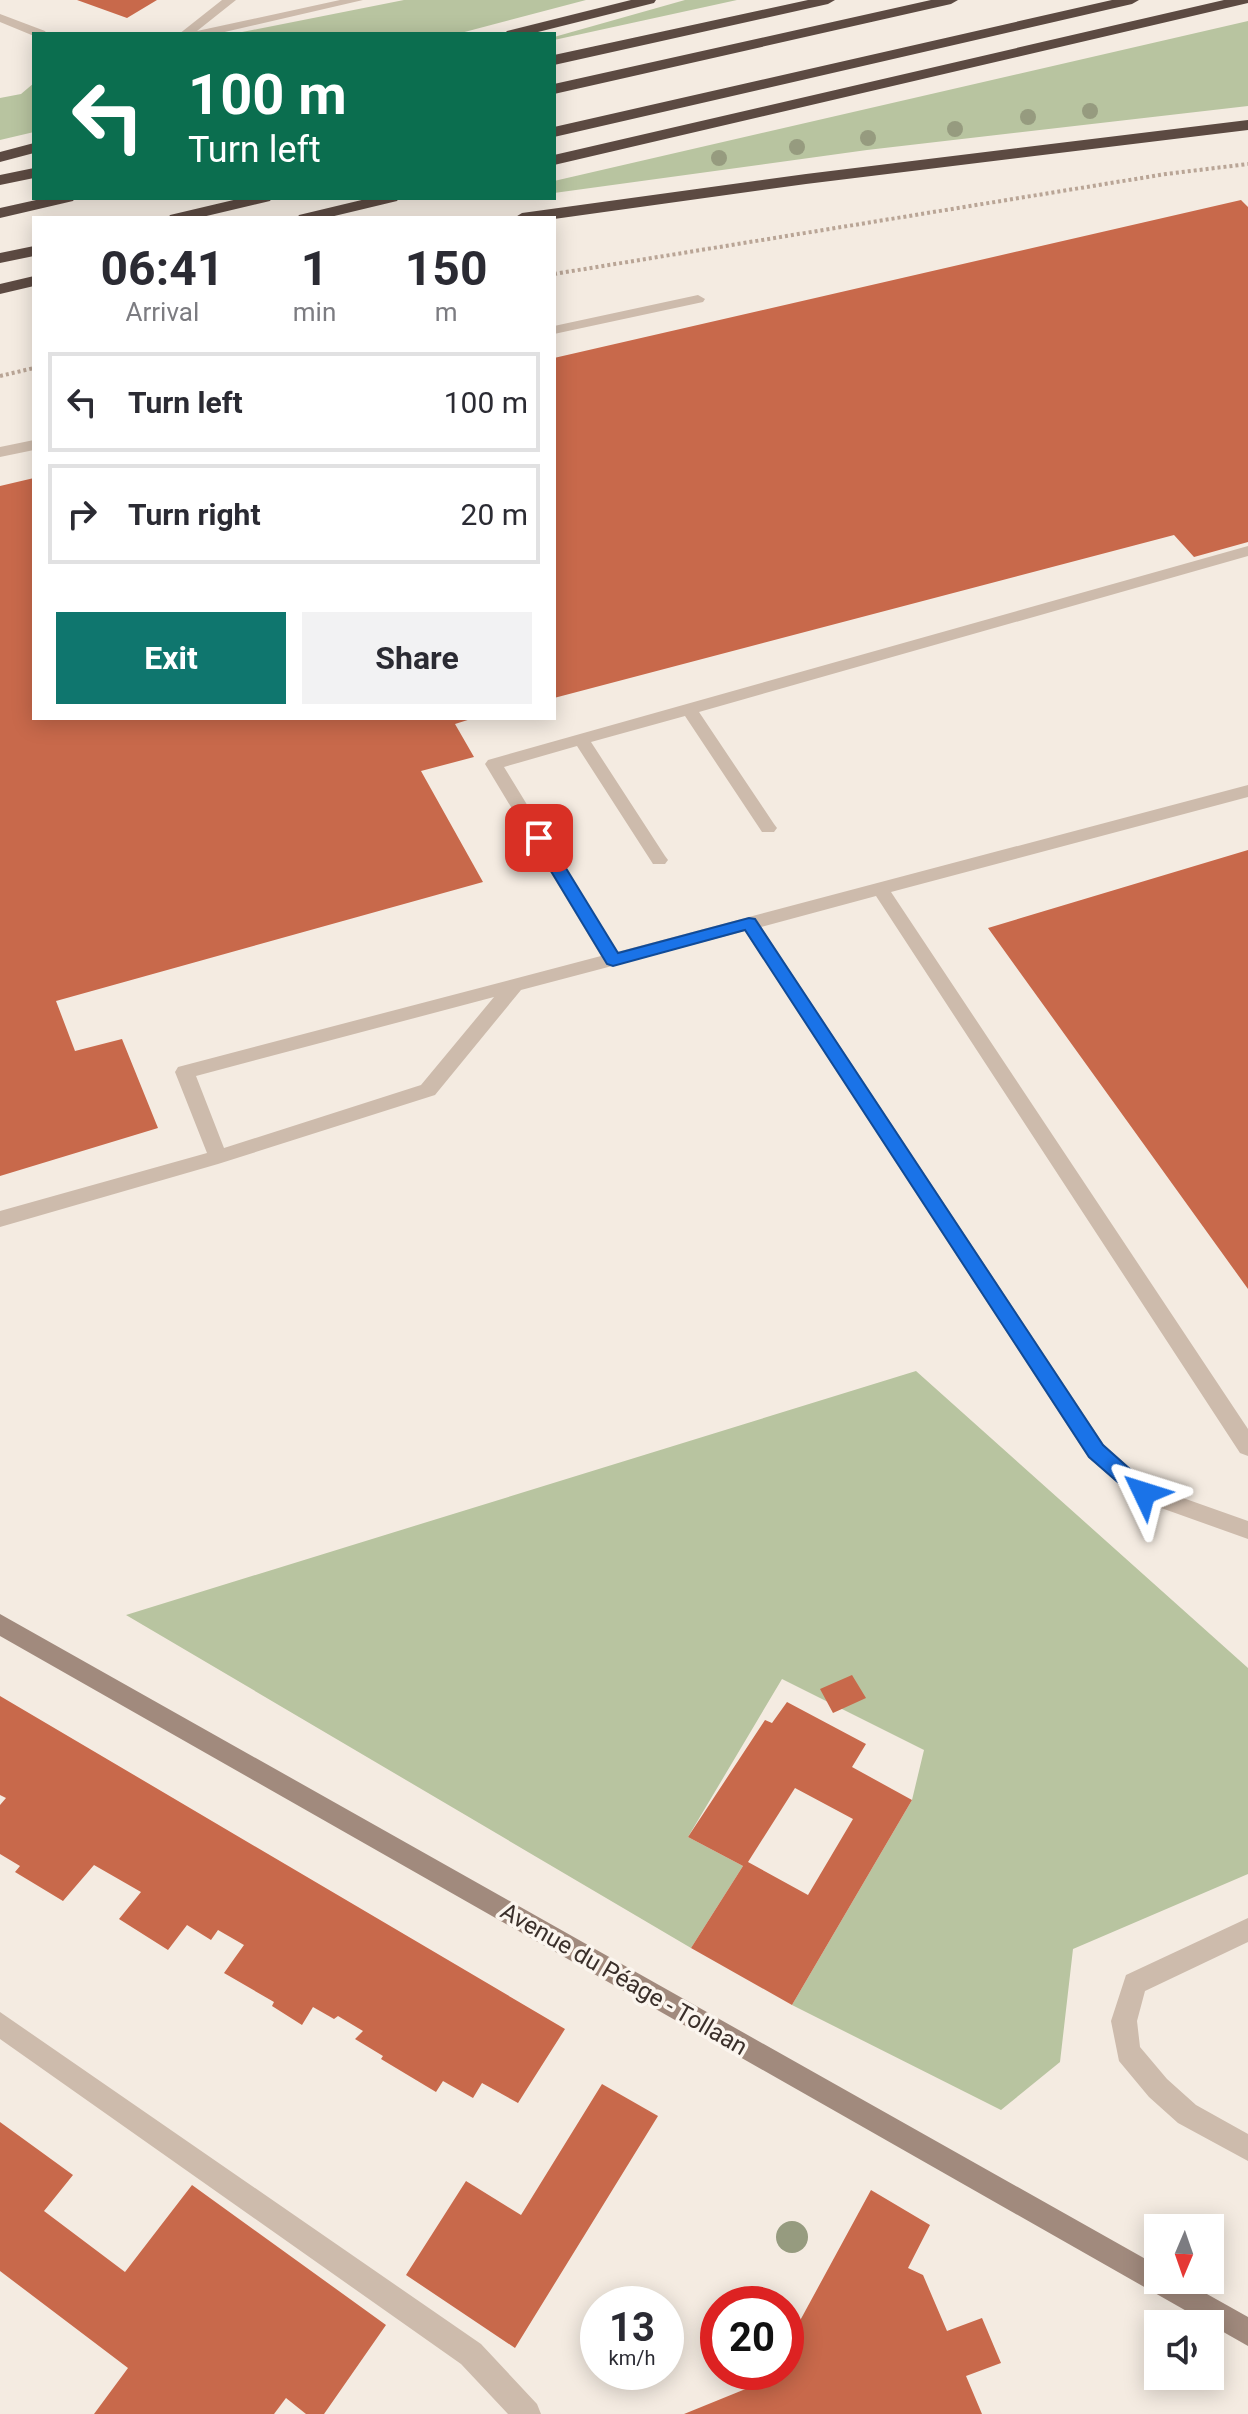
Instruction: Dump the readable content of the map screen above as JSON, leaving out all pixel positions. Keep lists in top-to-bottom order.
{
  "streets": {
    "street": ["Avenue du Péage - Tollaan"]
  },
  "north": "bottom",
  "page": {
    "turn": ["100 m", "Turn left"],
    "eta": [
      "06:41",
      "Arrival",
      "1",
      "min",
      "150",
      "m"
    ],
    "list": [
      {
        "name": "Turn left",
        "value": "100 m"
      },
      {
        "name": "Turn right",
        "value": "20 m"
      }
    ],
    "buttons": ["Exit", "Share"],
    "speed": "13 km/h",
    "limit": "20"
  }
}
